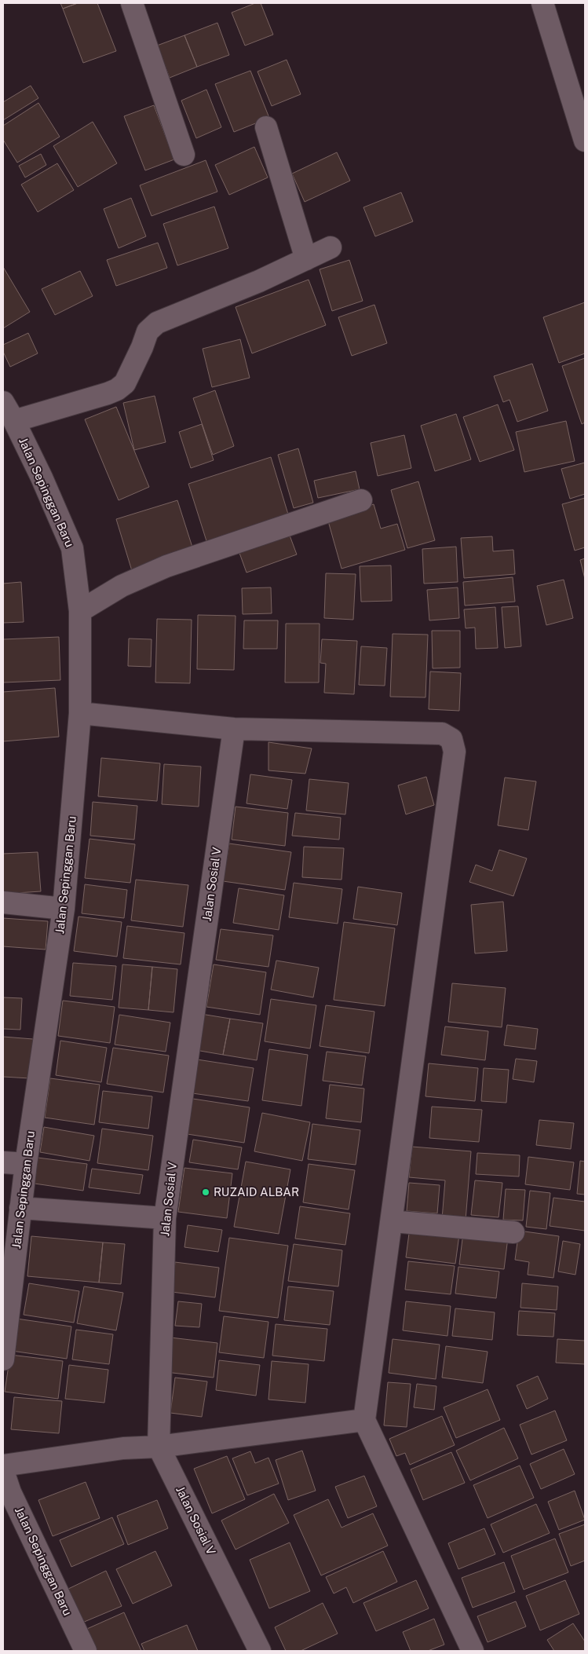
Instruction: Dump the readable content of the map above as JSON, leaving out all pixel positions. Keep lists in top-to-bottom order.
{
  "streets": {
    "street": ["Jalan Sepinggan Baru", "Jalan Sosial V"]
  },
  "places": ["RUZAID ALBAR"]
}
